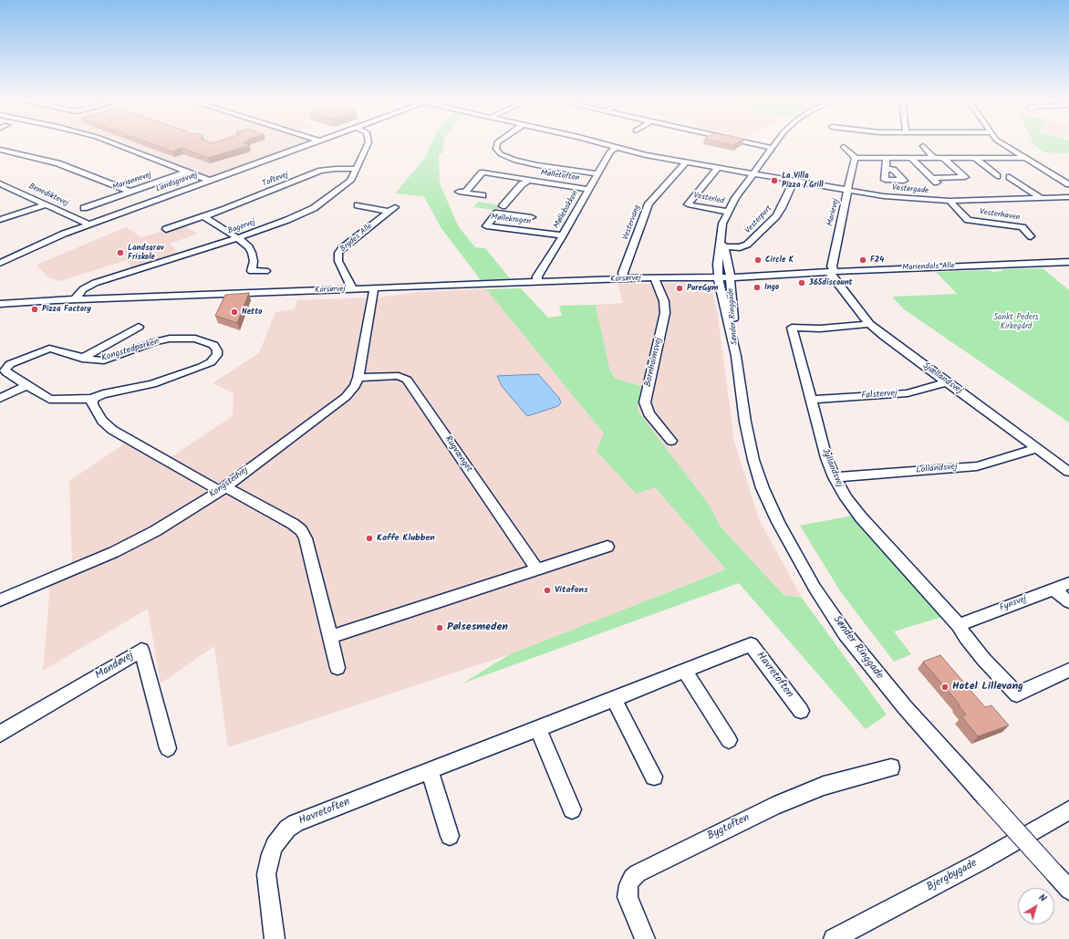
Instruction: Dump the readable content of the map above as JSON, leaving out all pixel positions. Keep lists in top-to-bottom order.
{
  "streets": {
    "street": [
      "Mølletoften",
      "Toftevej",
      "Mariannevej",
      "Landsgravvej",
      "Vestergade",
      "Benediktevej",
      "Vesterled",
      "Møllebakken",
      "Marievej",
      "Vesterhaven",
      "Møllekrogen",
      "Vesterport",
      "Vestervang",
      "Bagervej",
      "Brydes Alle",
      "Mariendals Alle",
      "Korsørvej",
      "Sønder Ringgade",
      "Kongstedparken",
      "Bornholmsvej",
      "Sjællandsvej",
      "Falstervej",
      "Rugvænget",
      "Jyllandsvej",
      "Lollandsvej",
      "Kongstedvej",
      "Fynsvej",
      "Mandøvej",
      "Havretoften",
      "Bygtoften",
      "Bjergbygade"
    ]
  },
  "crossings": [
    ["Mølletoften", "Møllebakken"],
    ["Toftevej", "Bagervej"],
    ["Landsgravvej", "Benediktevej"],
    ["Vestergade", "Vesterled"],
    ["Vestergade", "Møllebakken"],
    ["Vestergade", "Marievej"],
    ["Vestergade", "Vesterhaven"],
    ["Vestergade", "Vesterport"],
    ["Vestergade", "Vestervang"],
    ["Møllebakken", "Møllekrogen"],
    ["Møllebakken", "Korsørvej"],
    ["Marievej", "Mariendals Alle"],
    ["Marievej", "Sjællandsvej"],
    ["Vestervang", "Korsørvej"],
    ["Bagervej", "Korsørvej"],
    ["Brydes Alle", "Korsørvej"],
    ["Mariendals Alle", "Korsørvej"],
    ["Mariendals Alle", "Sønder Ringgade"],
    ["Mariendals Alle", "Sjællandsvej"],
    ["Korsørvej", "Sønder Ringgade"],
    ["Korsørvej", "Bornholmsvej"],
    ["Korsørvej", "Kongstedvej"],
    ["Sjællandsvej", "Falstervej"],
    ["Sjællandsvej", "Jyllandsvej"],
    ["Sjællandsvej", "Lollandsvej"],
    ["Falstervej", "Jyllandsvej"],
    ["Rugvænget", "Kongstedvej"],
    ["Jyllandsvej", "Lollandsvej"],
    ["Jyllandsvej", "Fynsvej"]
  ],
  "parks": ["Sankt Peders Kirkegård"],
  "places": [
    "La Villa Pizza / Grill",
    "Landsgrav Friskole",
    "Circle K",
    "F24",
    "365discount",
    "Ingo",
    "PureGym",
    "Pizza Factory",
    "Netto",
    "Kaffe Klubben",
    "Vitafons",
    "Pølsesmeden",
    "Hotel Lillevang"
  ],
  "north": "top right"
}
